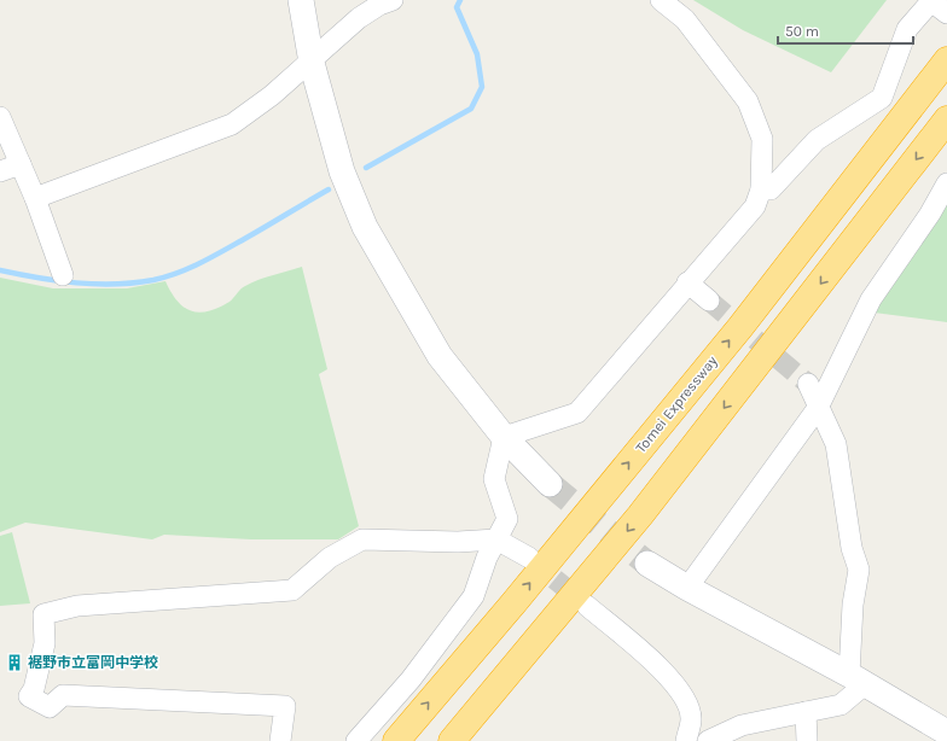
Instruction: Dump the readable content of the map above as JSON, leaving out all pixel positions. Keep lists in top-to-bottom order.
{
  "streets": {
    "highway": ["Tomei Expressway"]
  },
  "places": {
    "building": ["裾野市立富岡中学校"]
  },
  "scale_bar": "50 m"
}
